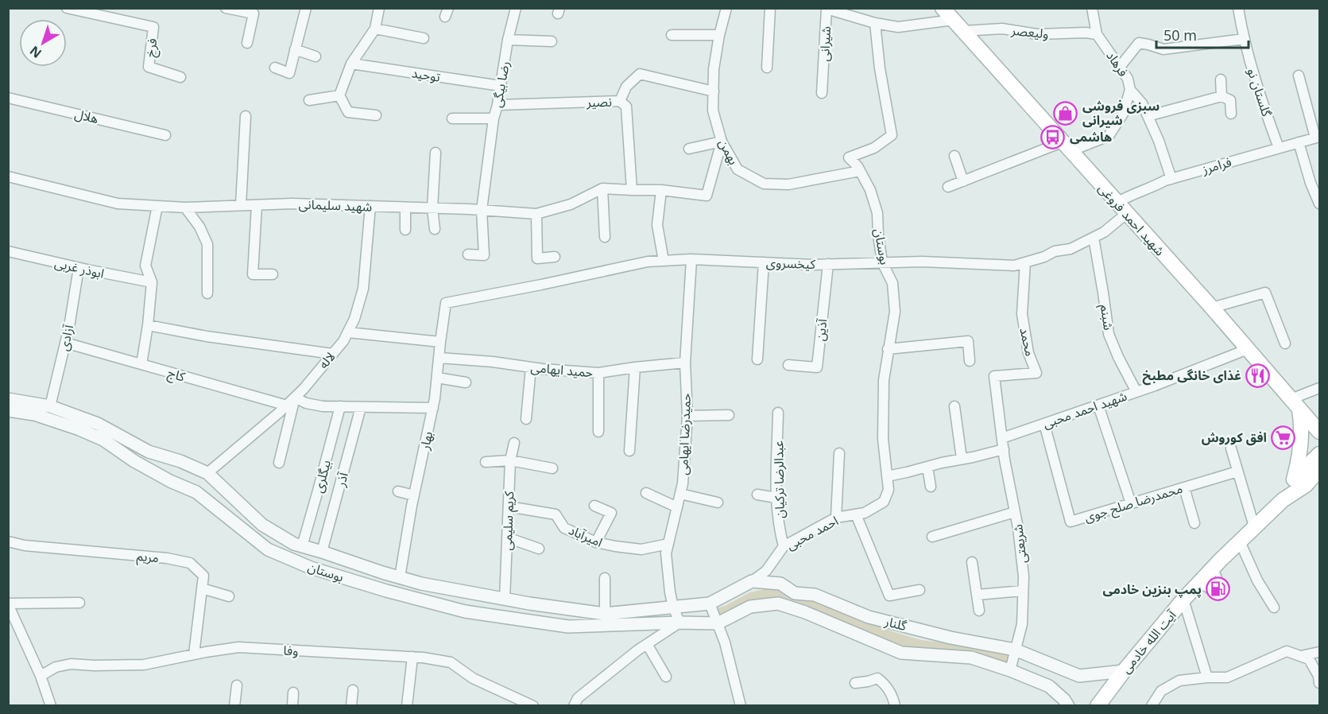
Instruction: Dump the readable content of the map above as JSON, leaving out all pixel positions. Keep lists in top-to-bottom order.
{
  "streets": {
    "main road": ["شهید احمد فروغی", "آیت الله خادمی"],
    "street": [
      "ولیعصر",
      "شیرانی",
      "فرخ",
      "فرهاد",
      "توحید",
      "رضا بیگی",
      "گلستان نو",
      "نصیر",
      "هلال",
      "بهمن",
      "فرامرز",
      "شهید سلیمانی",
      "بوستان",
      "کیخسروی",
      "ابوذر غربی",
      "شبنم",
      "آذین",
      "آزادی",
      "محمد",
      "لاله",
      "حمید ایهامی",
      "کاج",
      "شهید احمد محبی",
      "حمیدرضا ایهامی",
      "بهار",
      "بیگلری",
      "آذر",
      "عبدالرضا ترکیان",
      "محمدرضا صلح جوی",
      "کریم سلیمی",
      "احمد محبی",
      "امیرآباد",
      "شریعتی",
      "مریم",
      "گلنار",
      "وفا"
    ]
  },
  "crossings": [
    ["ولیعصر", "شیرانی"],
    ["ولیعصر", "فرهاد"],
    ["ولیعصر", "شهید احمد فروغی"],
    ["شیرانی", "شهید احمد فروغی"],
    ["شیرانی", "بوستان"],
    ["فرهاد", "شهید احمد فروغی"],
    ["توحید", "رضا بیگی"],
    ["رضا بیگی", "نصیر"],
    ["گلستان نو", "فرامرز"],
    ["نصیر", "بهمن"],
    ["بهمن", "شهید سلیمانی"],
    ["بهمن", "بوستان"],
    ["فرامرز", "شهید احمد فروغی"],
    ["شهید سلیمانی", "لاله"],
    ["شهید احمد فروغی", "کیخسروی"],
    ["شهید احمد فروغی", "شهید احمد محبی"],
    ["بوستان", "کیخسروی"],
    ["بوستان", "آزادی"],
    ["بوستان", "لاله"],
    ["بوستان", "حمیدرضا ایهامی"],
    ["بوستان", "بهار"],
    ["بوستان", "بیگلری"],
    ["بوستان", "آذر"],
    ["بوستان", "کریم سلیمی"],
    ["بوستان", "احمد محبی"],
    ["بوستان", "گلنار"],
    ["کیخسروی", "شبنم"],
    ["کیخسروی", "آذین"],
    ["کیخسروی", "محمد"],
    ["کیخسروی", "حمیدرضا ایهامی"],
    ["کیخسروی", "بهار"],
    ["ابوذر غربی", "آزادی"],
    ["شبنم", "شهید احمد محبی"],
    ["آزادی", "کاج"],
    ["محمد", "شهید احمد محبی"],
    ["محمد", "شریعتی"],
    ["لاله", "کاج"],
    ["حمید ایهامی", "حمیدرضا ایهامی"],
    ["حمید ایهامی", "بهار"],
    ["شهید احمد محبی", "محمدرضا صلح جوی"],
    ["شهید احمد محبی", "شریعتی"],
    ["حمیدرضا ایهامی", "امیرآباد"],
    ["حمیدرضا ایهامی", "گلنار"],
    ["عبدالرضا ترکیان", "احمد محبی"],
    ["کریم سلیمی", "امیرآباد"],
    ["احمد محبی", "گلنار"],
    ["شریعتی", "گلنار"],
    ["مریم", "وفا"],
    ["گلنار", "آیت الله خادمی"]
  ],
  "places": {
    "shop": ["سبزی فروشی شیرانی"],
    "bus stop": ["هاشمی"],
    "restaurant": ["غذای خانگی مطبخ"],
    "supermarket": ["افق کوروش"],
    "fuel station": ["پمپ بنزین خادمی"]
  },
  "scale_bar": "50 m",
  "north": "bottom left"
}
